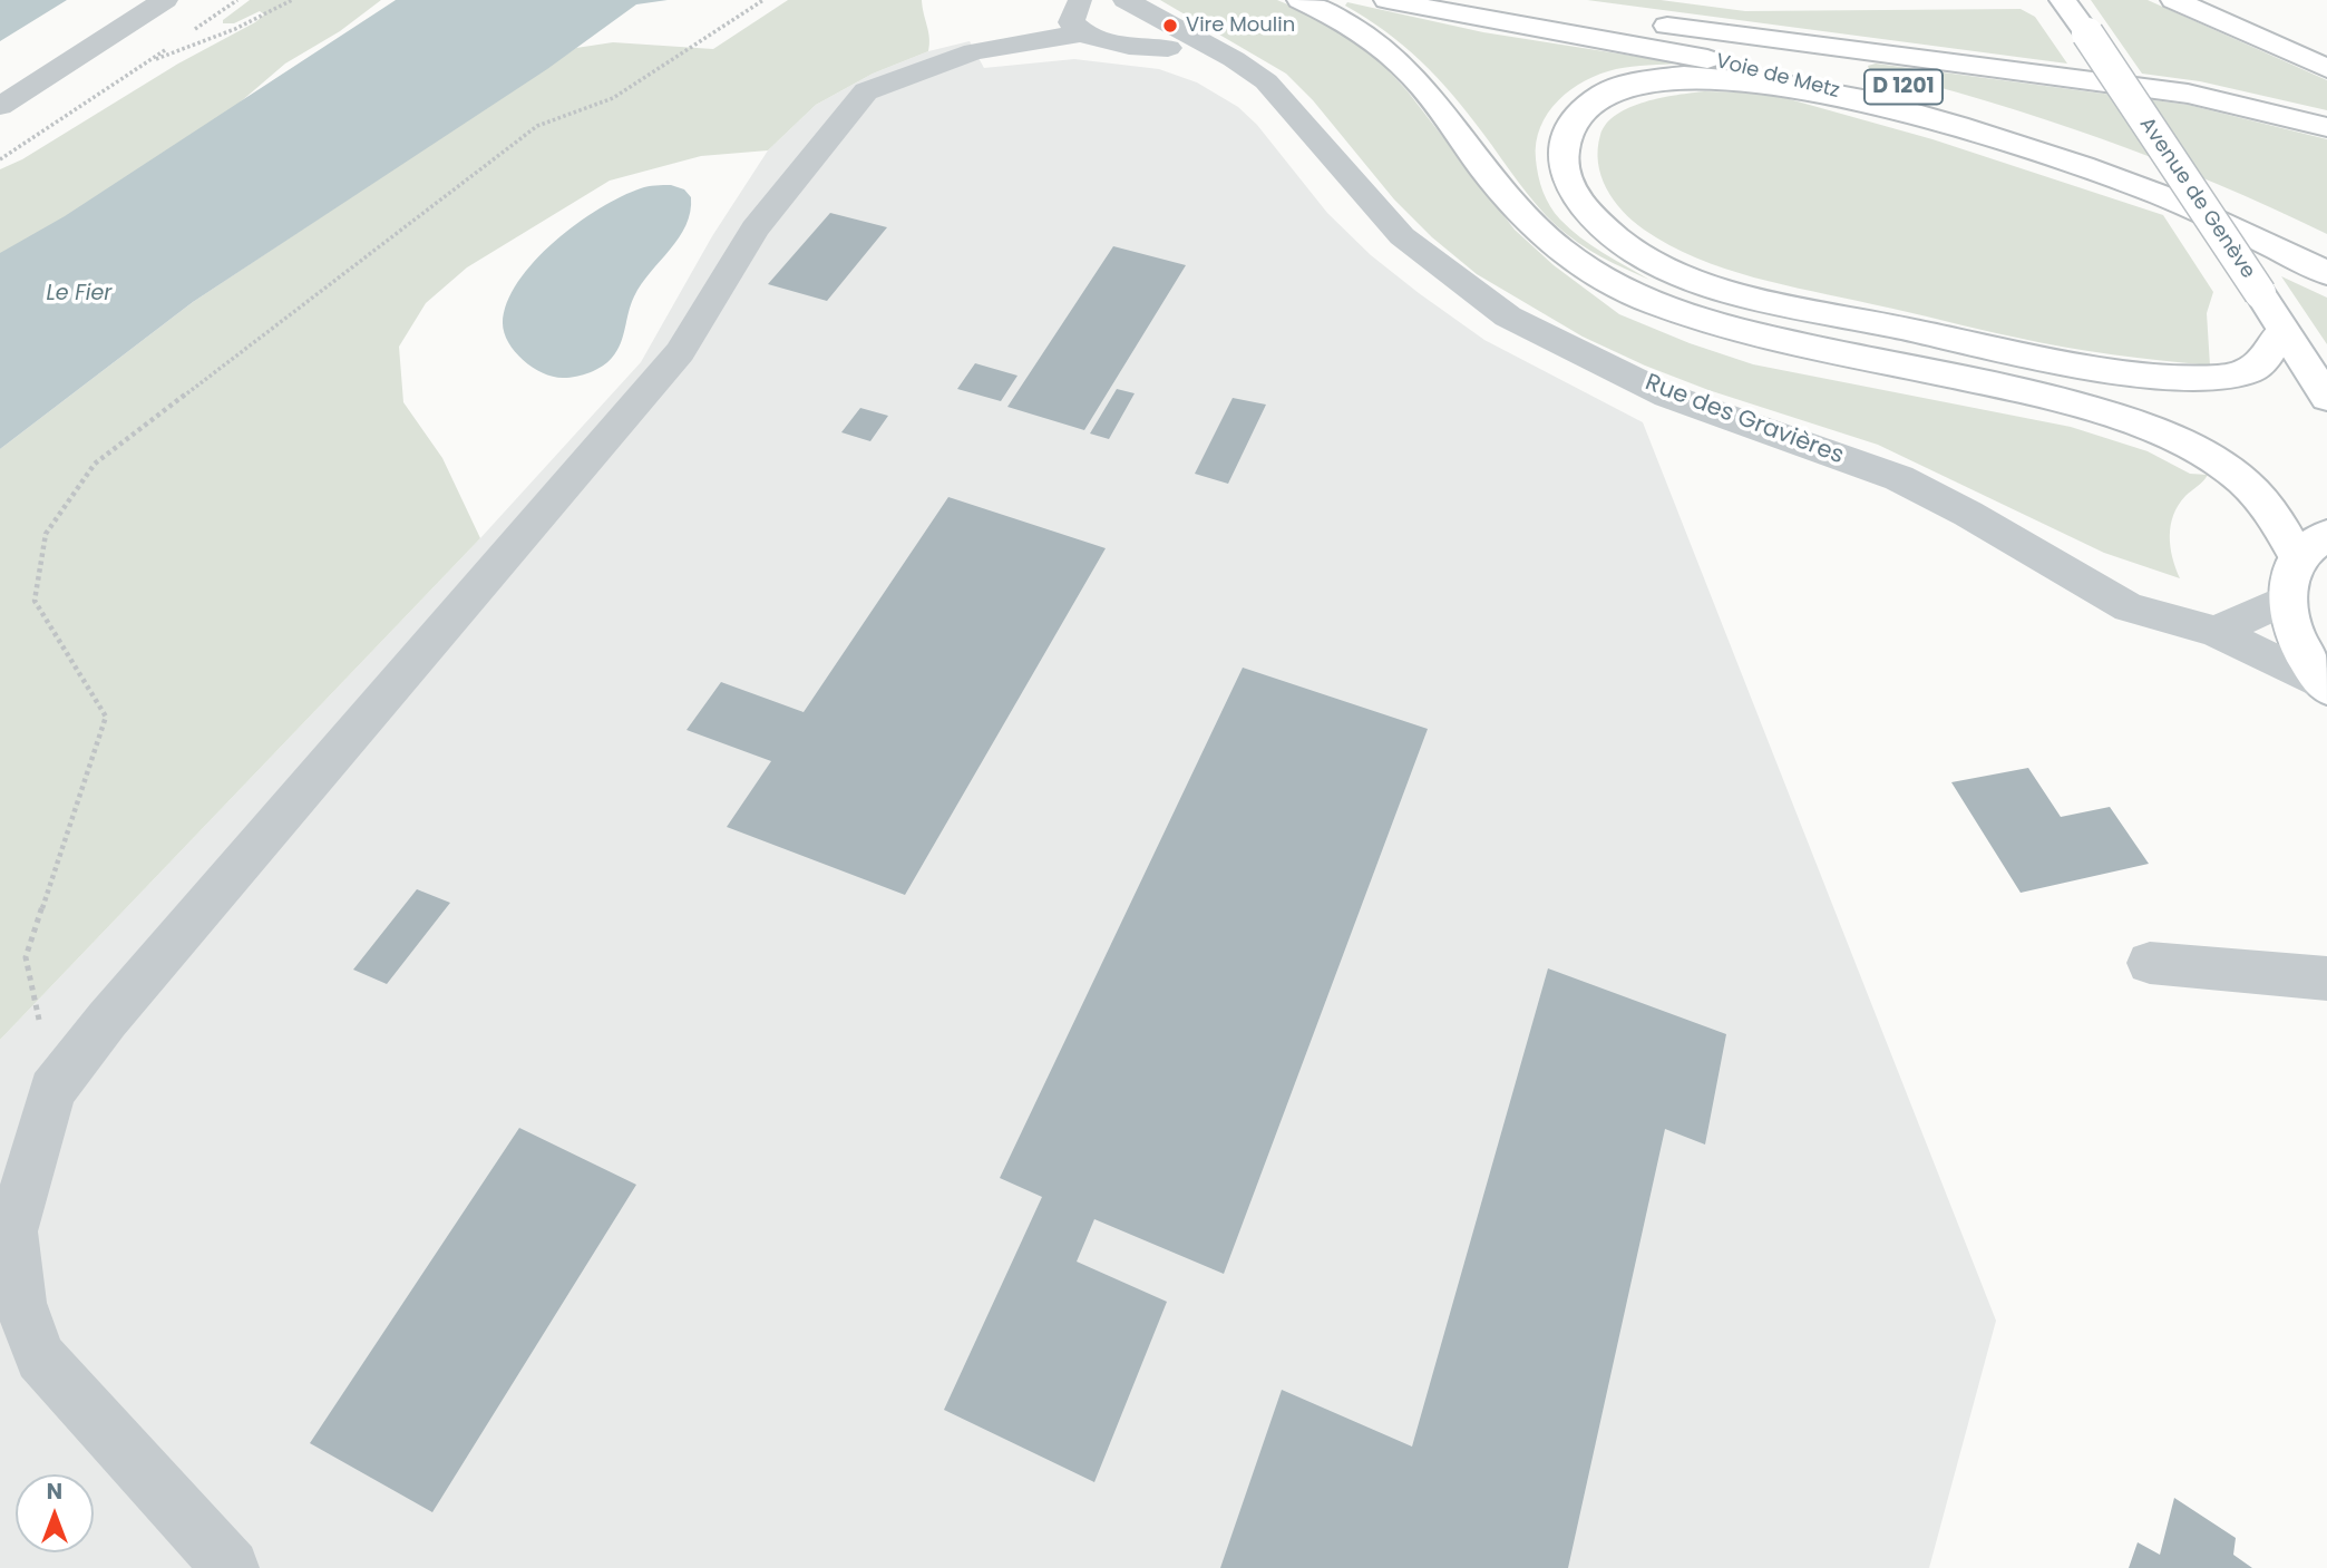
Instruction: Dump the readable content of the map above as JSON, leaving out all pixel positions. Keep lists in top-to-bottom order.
{
  "streets": {
    "main road": ["Voie de Metz", "D 1201", "Avenue de Genève"],
    "street": ["Rue des Gravières"]
  },
  "water": ["Le Fier"],
  "places": ["Vire Moulin"],
  "north": "top"
}
